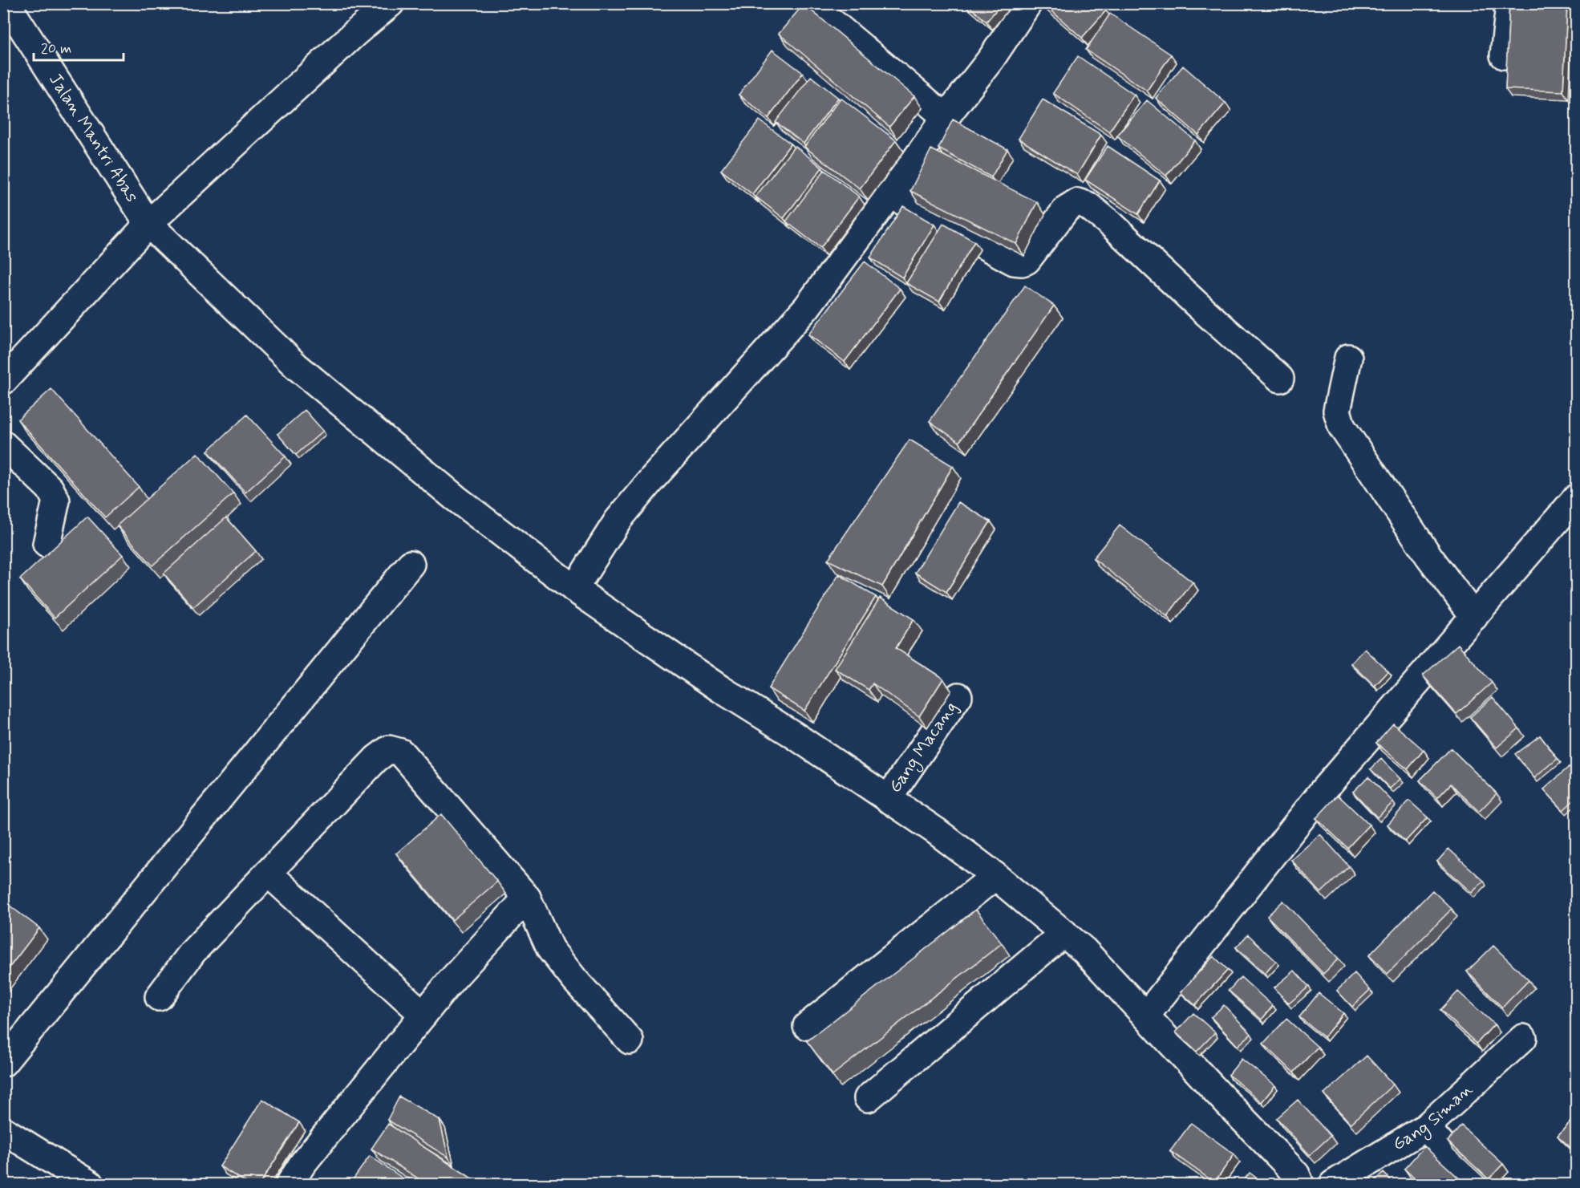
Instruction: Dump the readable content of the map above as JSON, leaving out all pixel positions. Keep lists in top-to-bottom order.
{
  "streets": {
    "street": ["Jalan Mantri Abas", "Gang Macang", "Gang Siman"]
  },
  "crossings": [
    ["Jalan Mantri Abas", "Gang Macang"]
  ],
  "scale_bar": "20 m"
}
